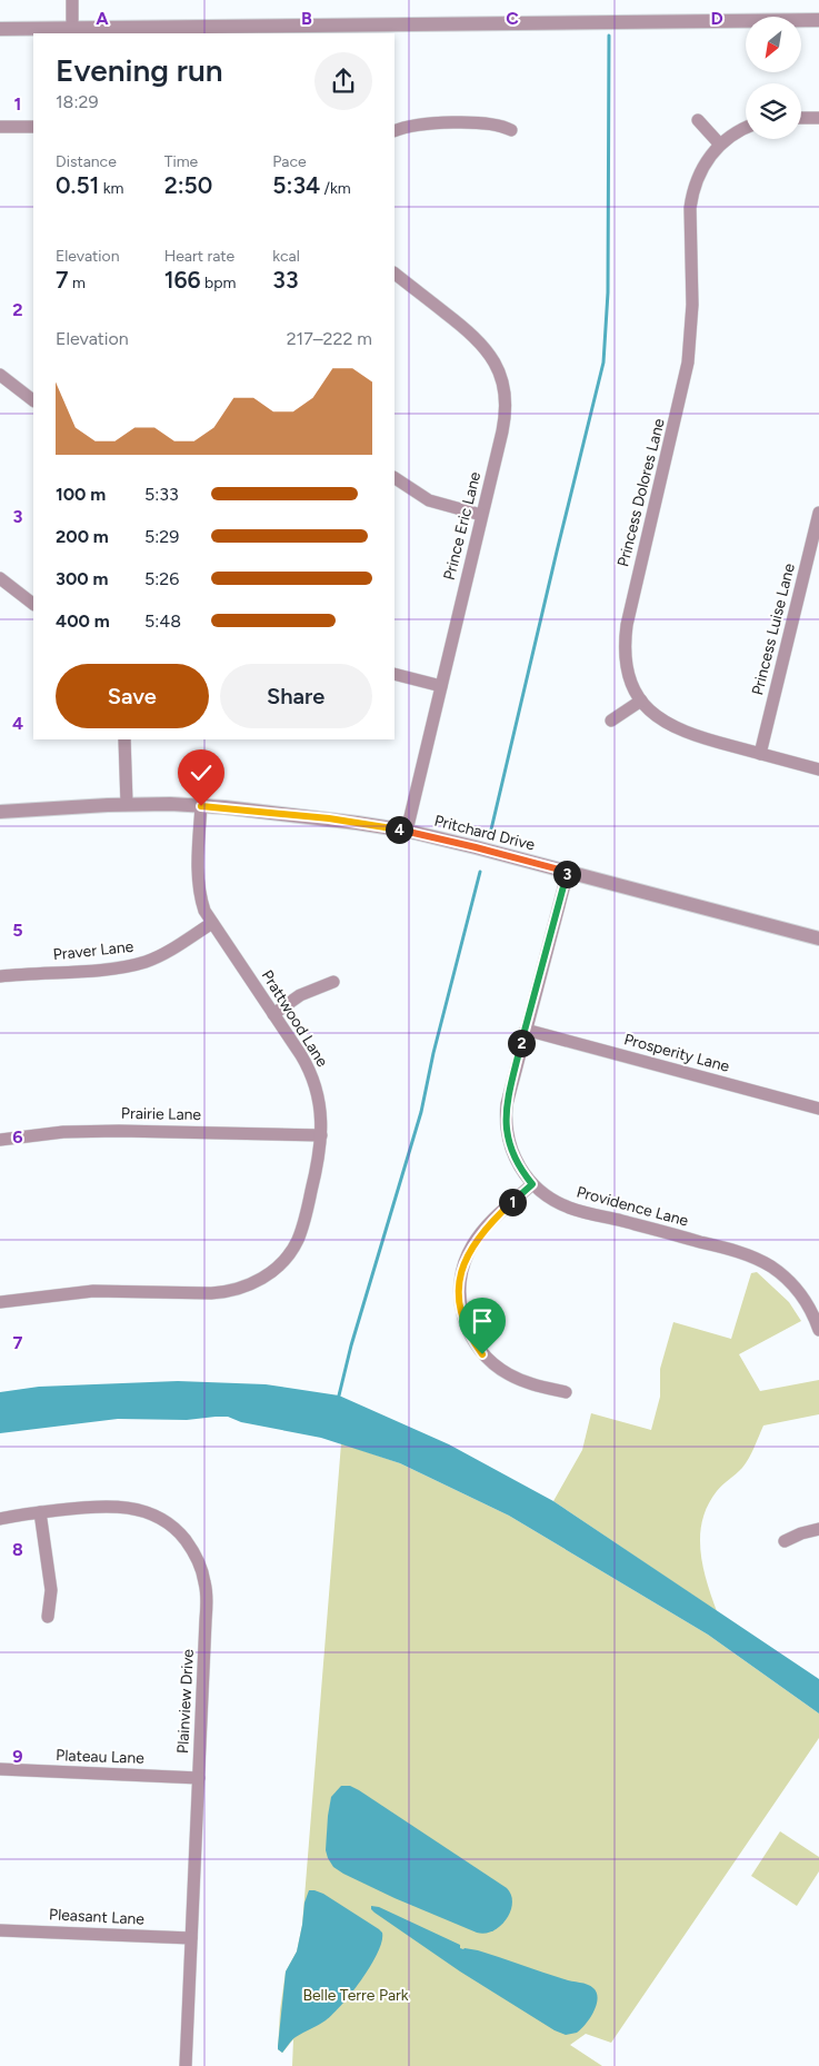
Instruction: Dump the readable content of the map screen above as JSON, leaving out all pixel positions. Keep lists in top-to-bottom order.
{
  "streets": {
    "street": [
      "Princess Dolores Lane",
      "Prince Eric Lane",
      "Princess Luise Lane",
      "Pritchard Drive",
      "Praver Lane",
      "Prattwood Lane",
      "Prosperity Lane",
      "Prairie Lane",
      "Providence Lane",
      "Plainview Drive",
      "Plateau Lane",
      "Pleasant Lane"
    ]
  },
  "crossings": [
    ["Princess Dolores Lane", "Princess Luise Lane"],
    ["Prince Eric Lane", "Pritchard Drive"],
    ["Pritchard Drive", "Prattwood Lane"],
    ["Pritchard Drive", "Providence Lane"],
    ["Praver Lane", "Prattwood Lane"],
    ["Prattwood Lane", "Prairie Lane"],
    ["Prosperity Lane", "Providence Lane"],
    ["Plainview Drive", "Plateau Lane"],
    ["Plainview Drive", "Pleasant Lane"]
  ],
  "parks": ["Belle Terre Park"],
  "north": "bottom left",
  "page": {
    "heading": ["Evening run", "18:29"],
    "stats": [
      ["Distance", "0.51 km"],
      ["Time", "2:50"],
      ["Pace", "5:34 /km"],
      ["Elevation", "7 m"],
      ["Heart rate", "166 bpm"],
      ["kcal", "33"]
    ],
    "chart": ["Elevation", "217–222 m"],
    "list": [
      {
        "name": "100 m",
        "note": "5:33"
      },
      {
        "name": "200 m",
        "note": "5:29"
      },
      {
        "name": "300 m",
        "note": "5:26"
      },
      {
        "name": "400 m",
        "note": "5:48"
      }
    ],
    "buttons": ["Save", "Share"],
    "pins": [
      "4",
      "3",
      "2",
      "1"
    ]
  },
  "grid": {
    "columns": [
      "A",
      "B",
      "C",
      "D"
    ],
    "rows": [
      "1",
      "2",
      "3",
      "4",
      "5",
      "6",
      "7",
      "8",
      "9"
    ]
  }
}
